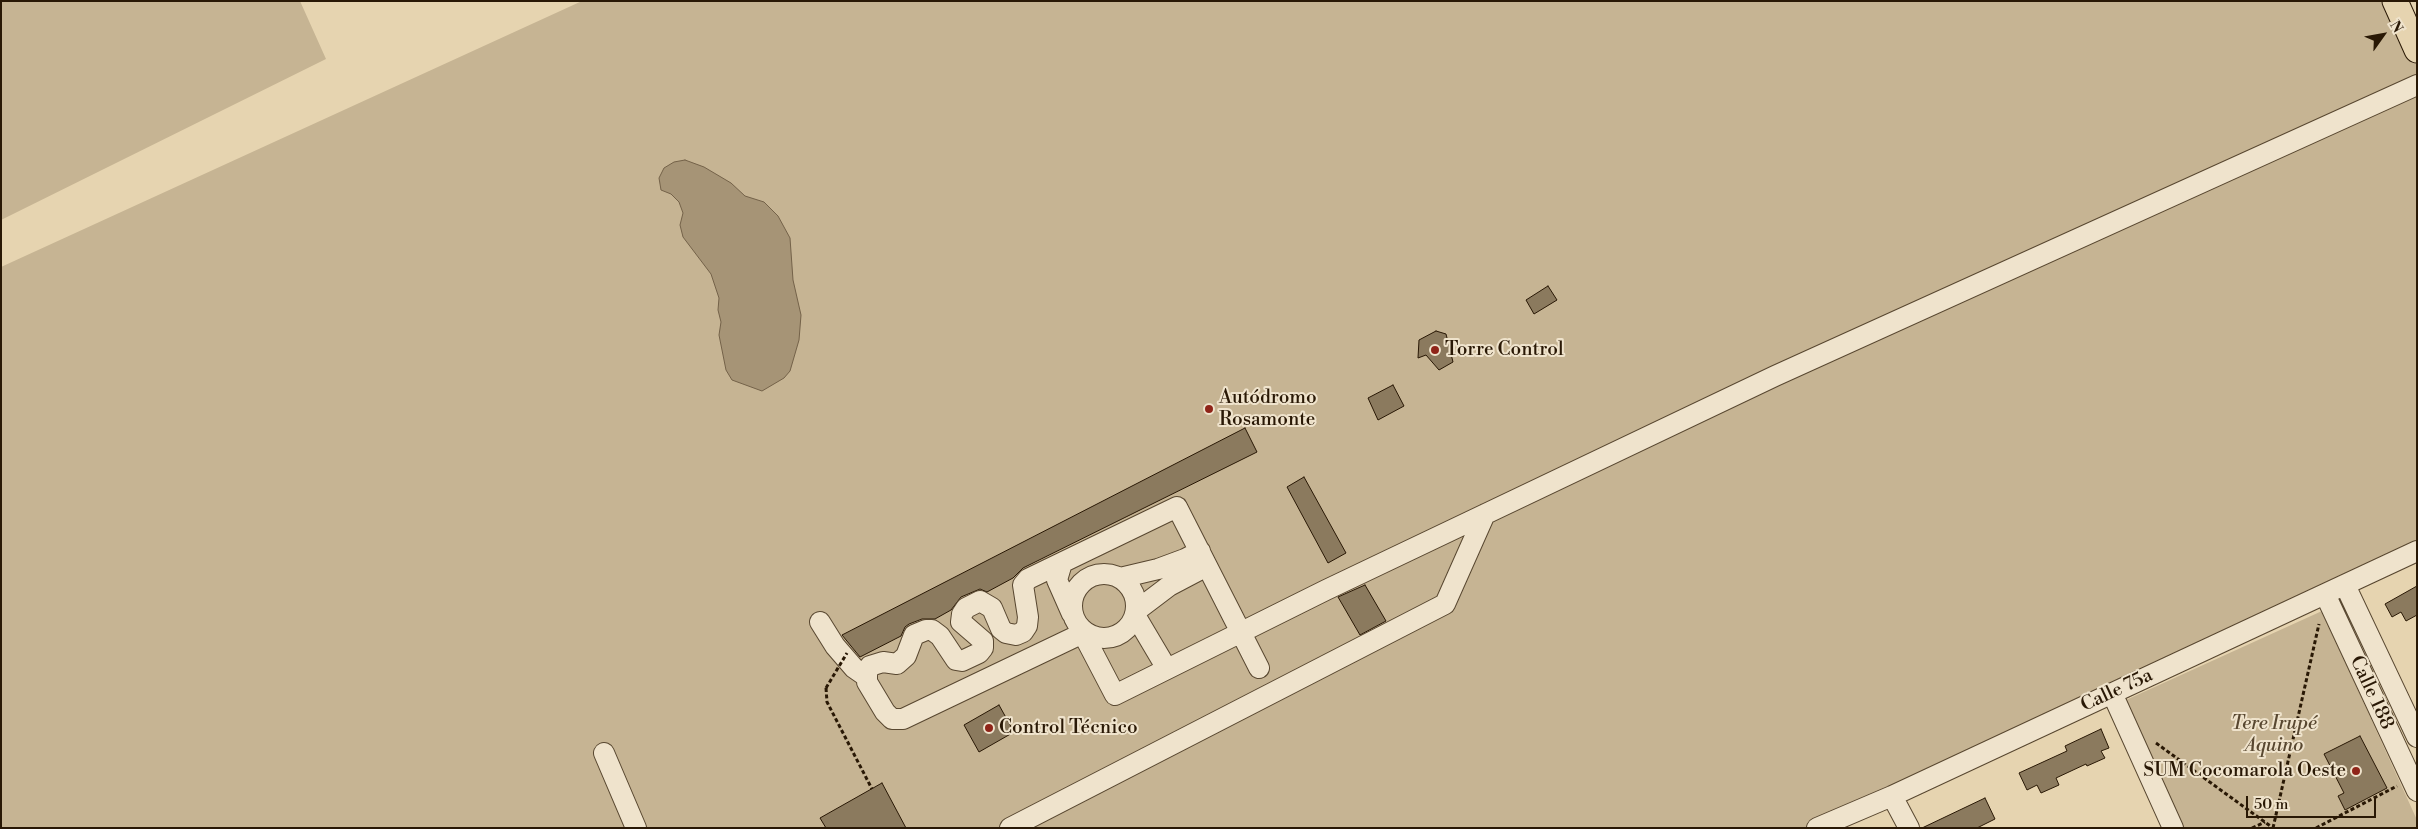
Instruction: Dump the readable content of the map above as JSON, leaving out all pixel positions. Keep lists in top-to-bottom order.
{
  "streets": {
    "street": ["Calle 75a", "Calle 188"]
  },
  "crossings": [
    ["Calle 75a", "Calle 188"]
  ],
  "parks": ["Tere Irupé Aquino"],
  "places": [
    "Torre Control",
    "Autódromo Rosamonte",
    "Control Técnico",
    "SUM Cocomarola Oeste"
  ],
  "scale_bar": "50 m",
  "north": "top right"
}
